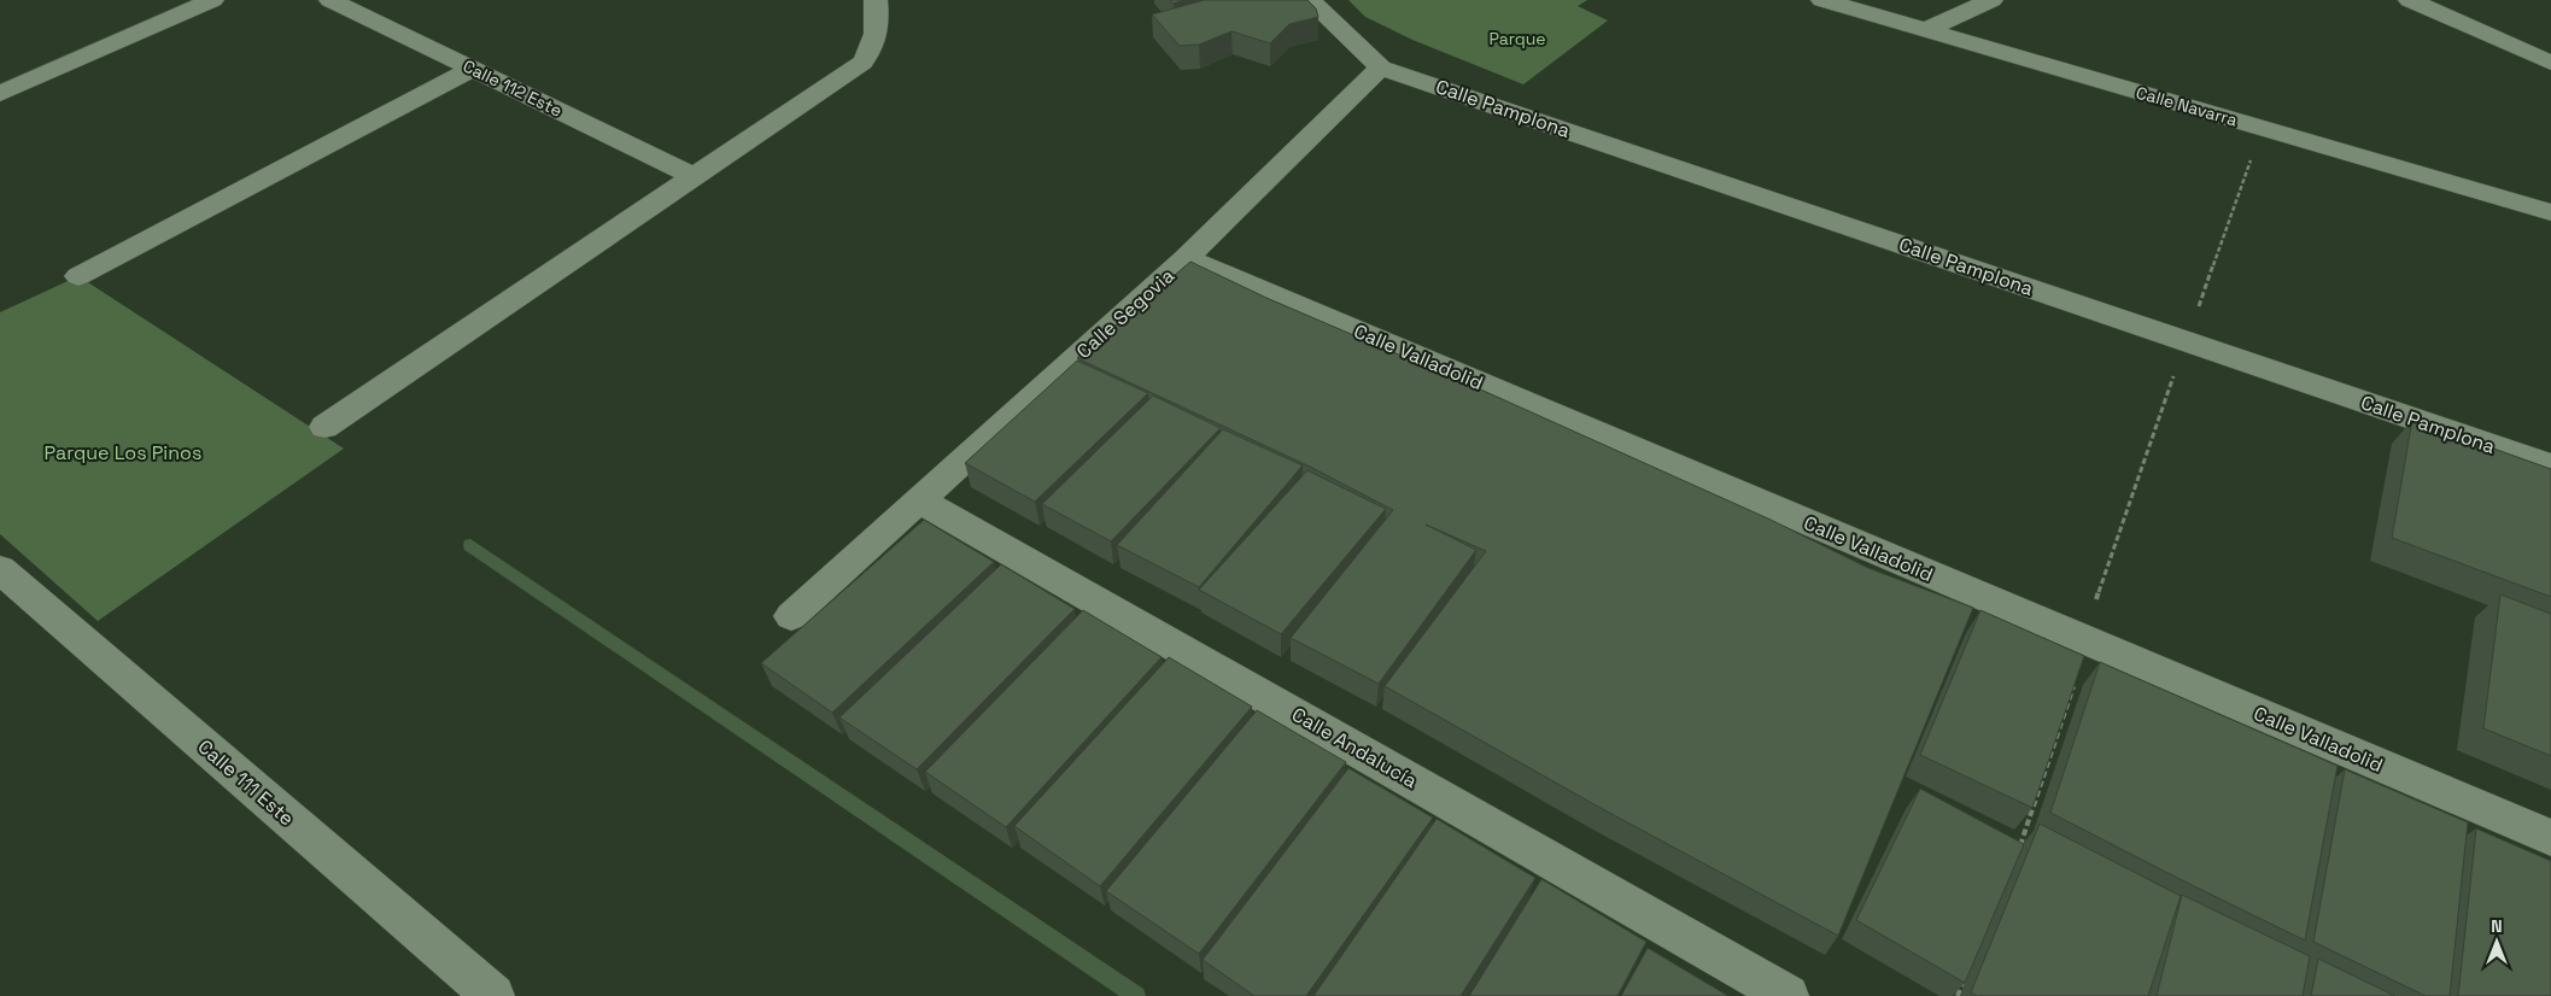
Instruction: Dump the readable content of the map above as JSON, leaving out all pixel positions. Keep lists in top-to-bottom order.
{
  "streets": {
    "street": [
      "Calle 112 Este",
      "Calle Navarra",
      "Calle Pamplona",
      "Calle Segovia",
      "Calle Valladolid",
      "Calle Andalucía",
      "Calle 111 Este"
    ]
  },
  "crossings": [
    ["Calle Pamplona", "Calle Segovia"],
    ["Calle Segovia", "Calle Valladolid"],
    ["Calle Segovia", "Calle Andalucía"]
  ],
  "parks": ["Parque", "Parque Los Pinos"],
  "north": "top"
}
